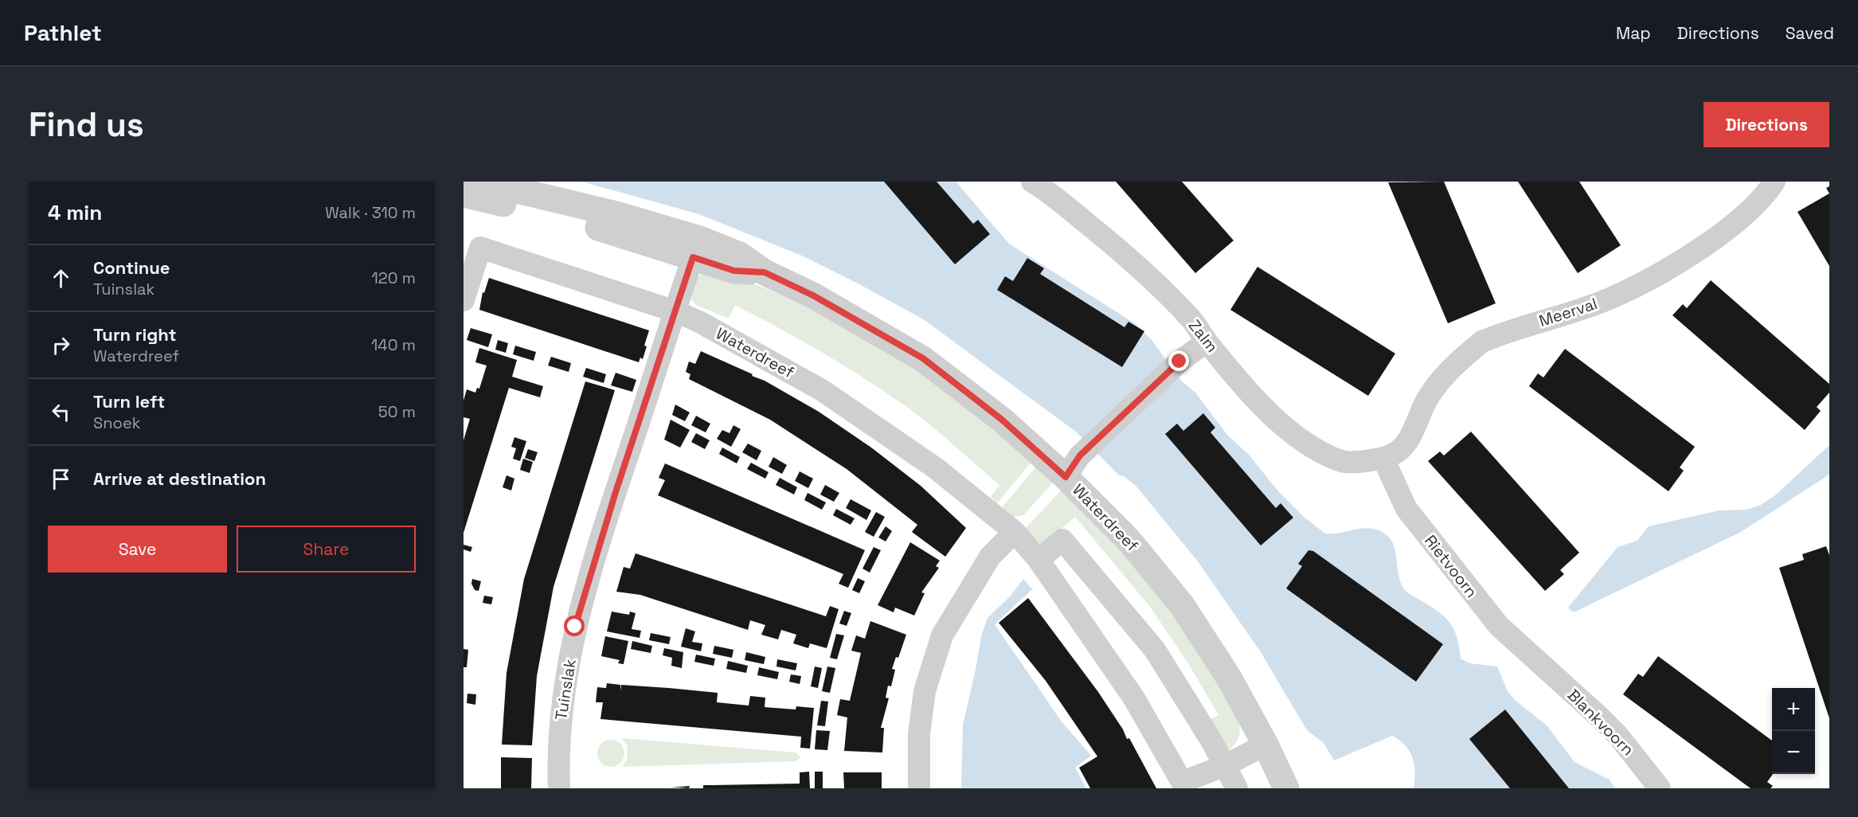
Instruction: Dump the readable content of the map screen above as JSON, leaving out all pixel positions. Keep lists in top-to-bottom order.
{
  "streets": {
    "street": [
      "Meerval",
      "Zalm",
      "Waterdreef",
      "Rietvoorn",
      "Tuinslak",
      "Blankvoorn"
    ]
  },
  "crossings": [
    ["Meerval", "Zalm"],
    ["Meerval", "Rietvoorn"],
    ["Zalm", "Rietvoorn"],
    ["Waterdreef", "Tuinslak"],
    ["Rietvoorn", "Blankvoorn"]
  ],
  "page": {
    "header": "Pathlet",
    "nav": ["Map", "Directions", "Saved"],
    "buttons": [
      "Directions",
      ["Save", "Share"]
    ],
    "title": "Find us",
    "heading": ["4 min", "Walk · 310 m"],
    "list": [
      ["Continue", "Tuinslak", "120 m"],
      ["Turn right", "Waterdreef", "140 m"],
      ["Turn left", "Snoek", "50 m"],
      "Arrive at destination"
    ],
    "map_buttons": ["+", "−"]
  }
}
